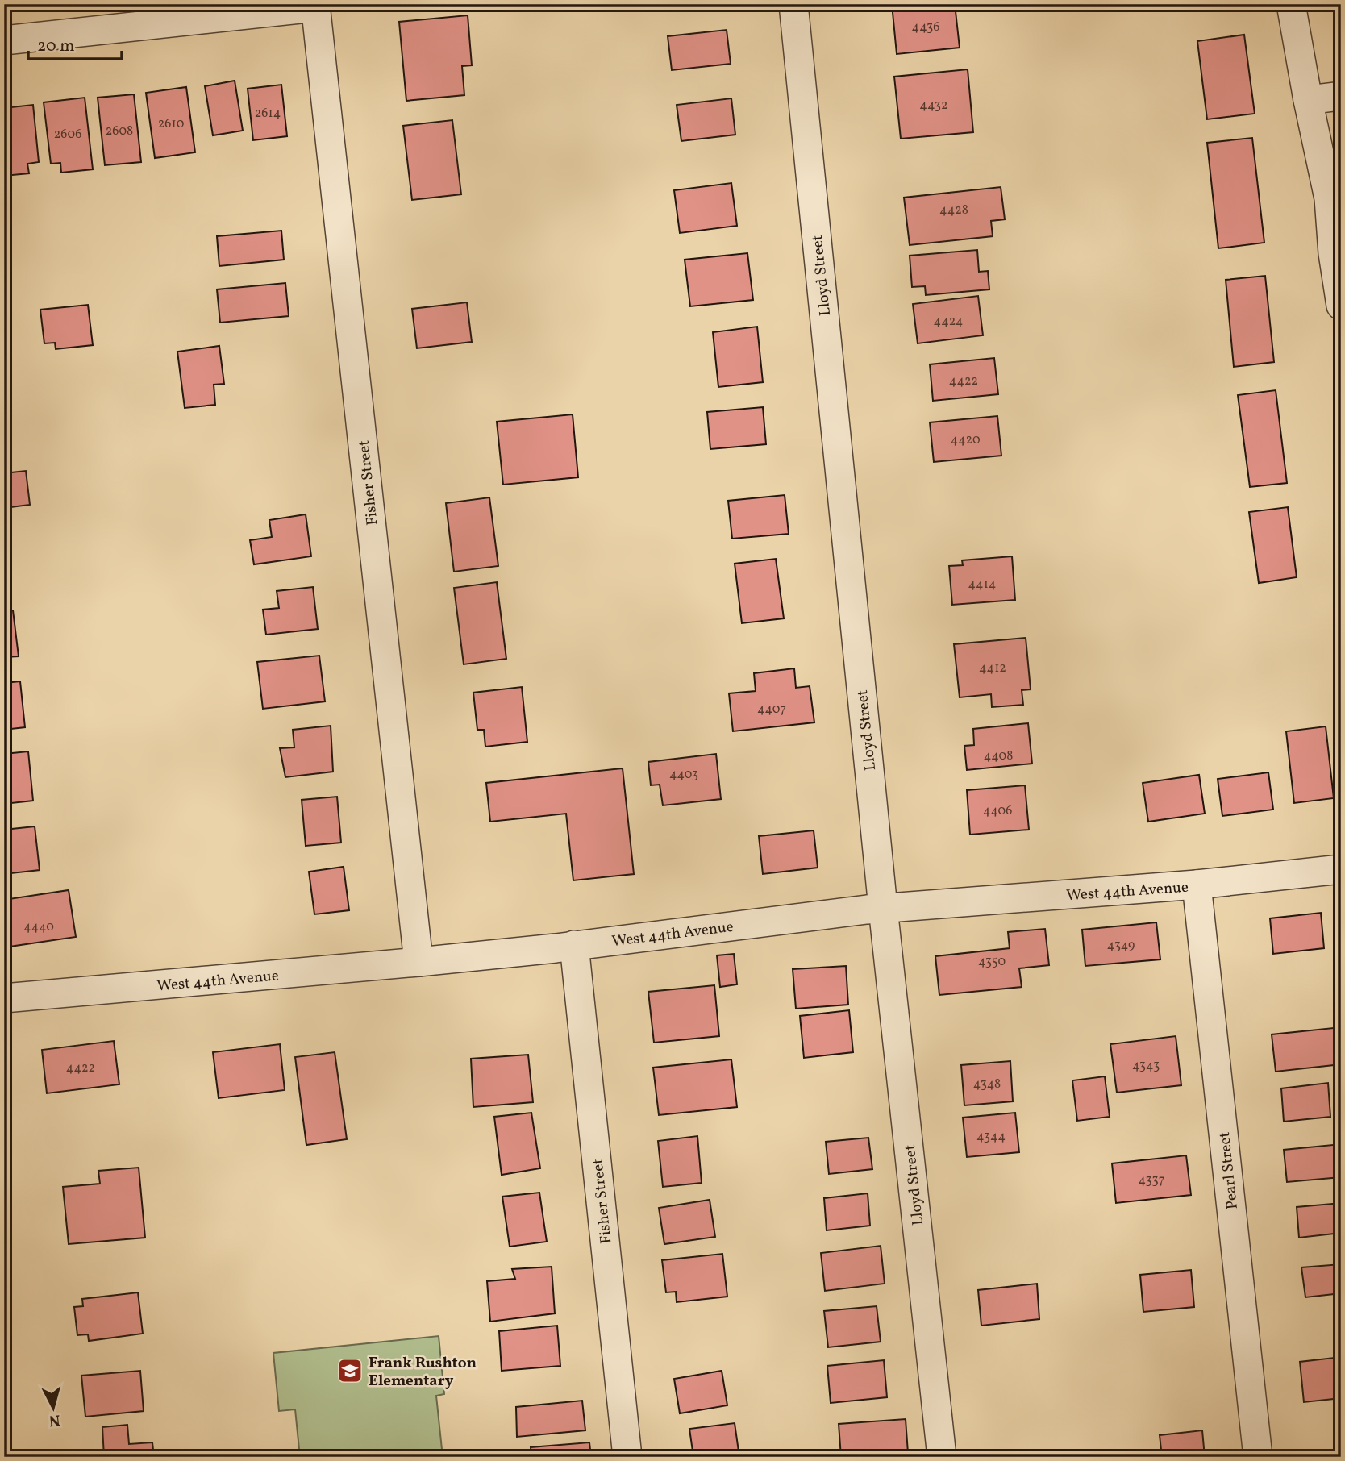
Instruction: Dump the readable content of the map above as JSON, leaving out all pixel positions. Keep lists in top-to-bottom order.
{
  "streets": {
    "street": [
      "Lloyd Street",
      "Fisher Street",
      "West 44th Avenue",
      "Pearl Street"
    ]
  },
  "crossings": [
    ["Lloyd Street", "West 44th Avenue"],
    ["Fisher Street", "West 44th Avenue"],
    ["West 44th Avenue", "Pearl Street"]
  ],
  "places": {
    "school or university": ["Frank Rushton Elementary"]
  },
  "house_numbers": [
    "4436",
    "4432",
    "2614",
    "2610",
    "2608",
    "2606",
    "4428",
    "4424",
    "4422",
    "4420",
    "4414",
    "4412",
    "4407",
    "4408",
    "4403",
    "4406",
    "4440",
    "4349",
    "4350",
    "4343",
    "4422",
    "4348",
    "4344",
    "4337"
  ],
  "scale_bar": "20 m",
  "north": "bottom"
}
